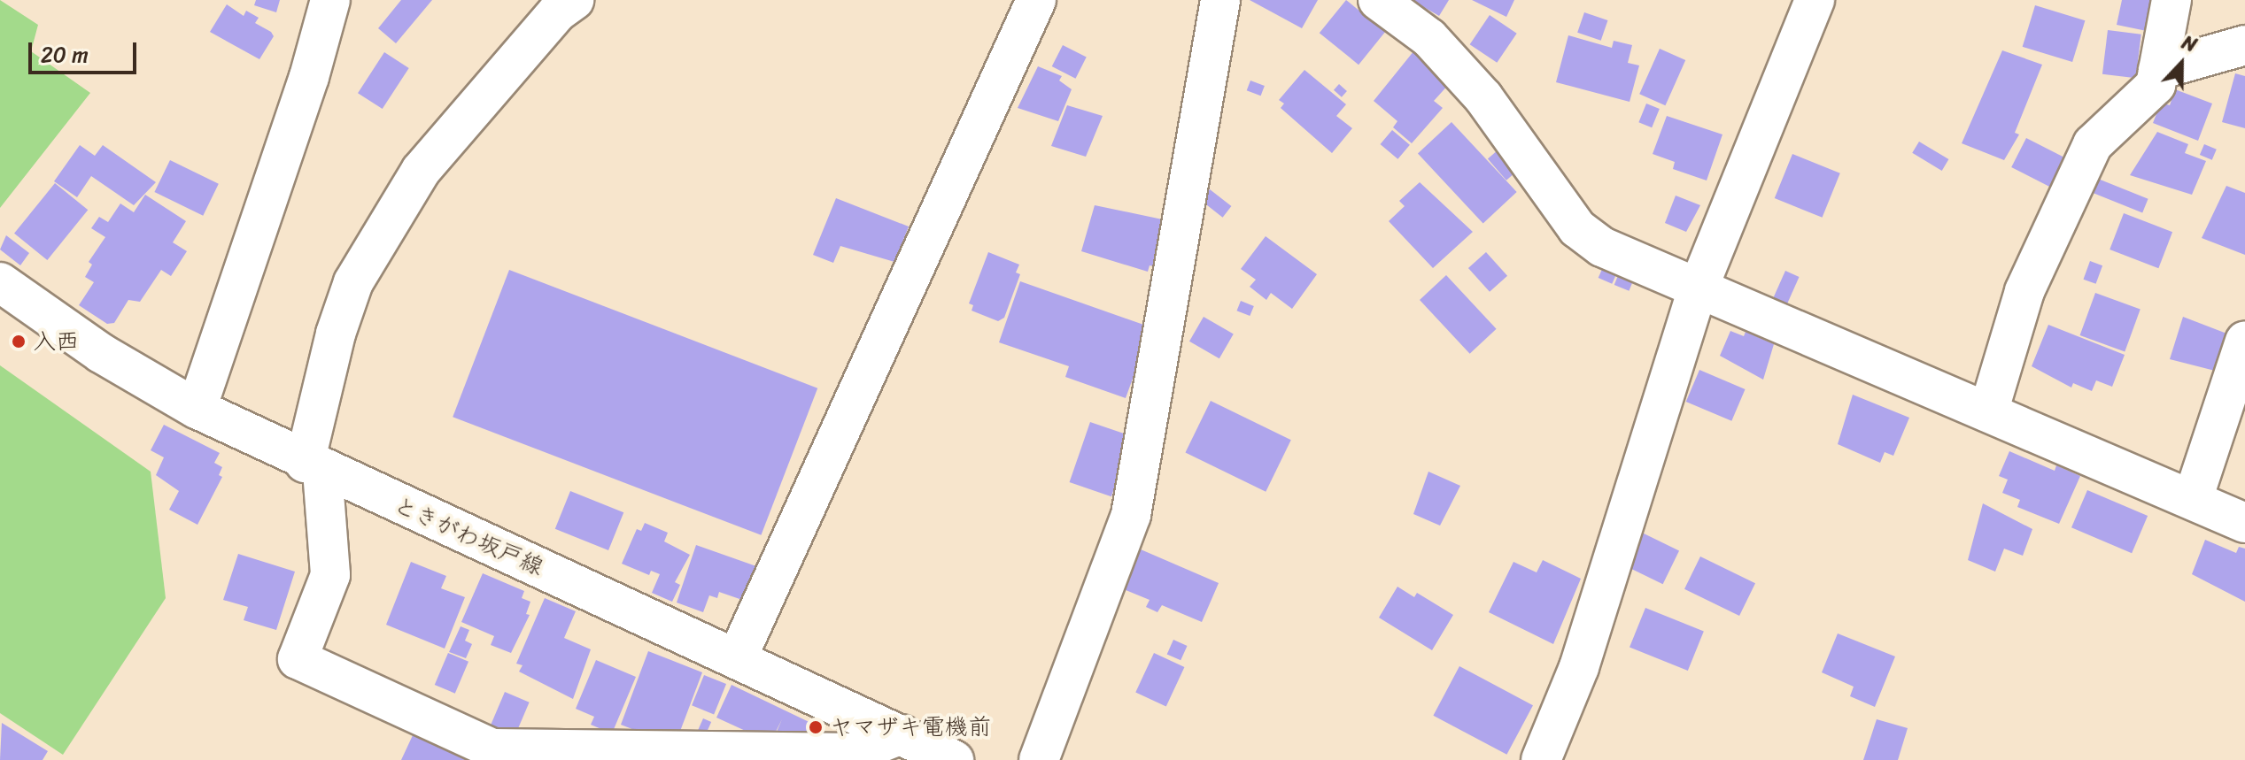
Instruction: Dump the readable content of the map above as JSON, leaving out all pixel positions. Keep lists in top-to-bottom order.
{
  "streets": {
    "street": ["ときがわ坂戸線"]
  },
  "places": ["入西", "ヤマザキ電機前"],
  "scale_bar": "20 m",
  "north": "top"
}
